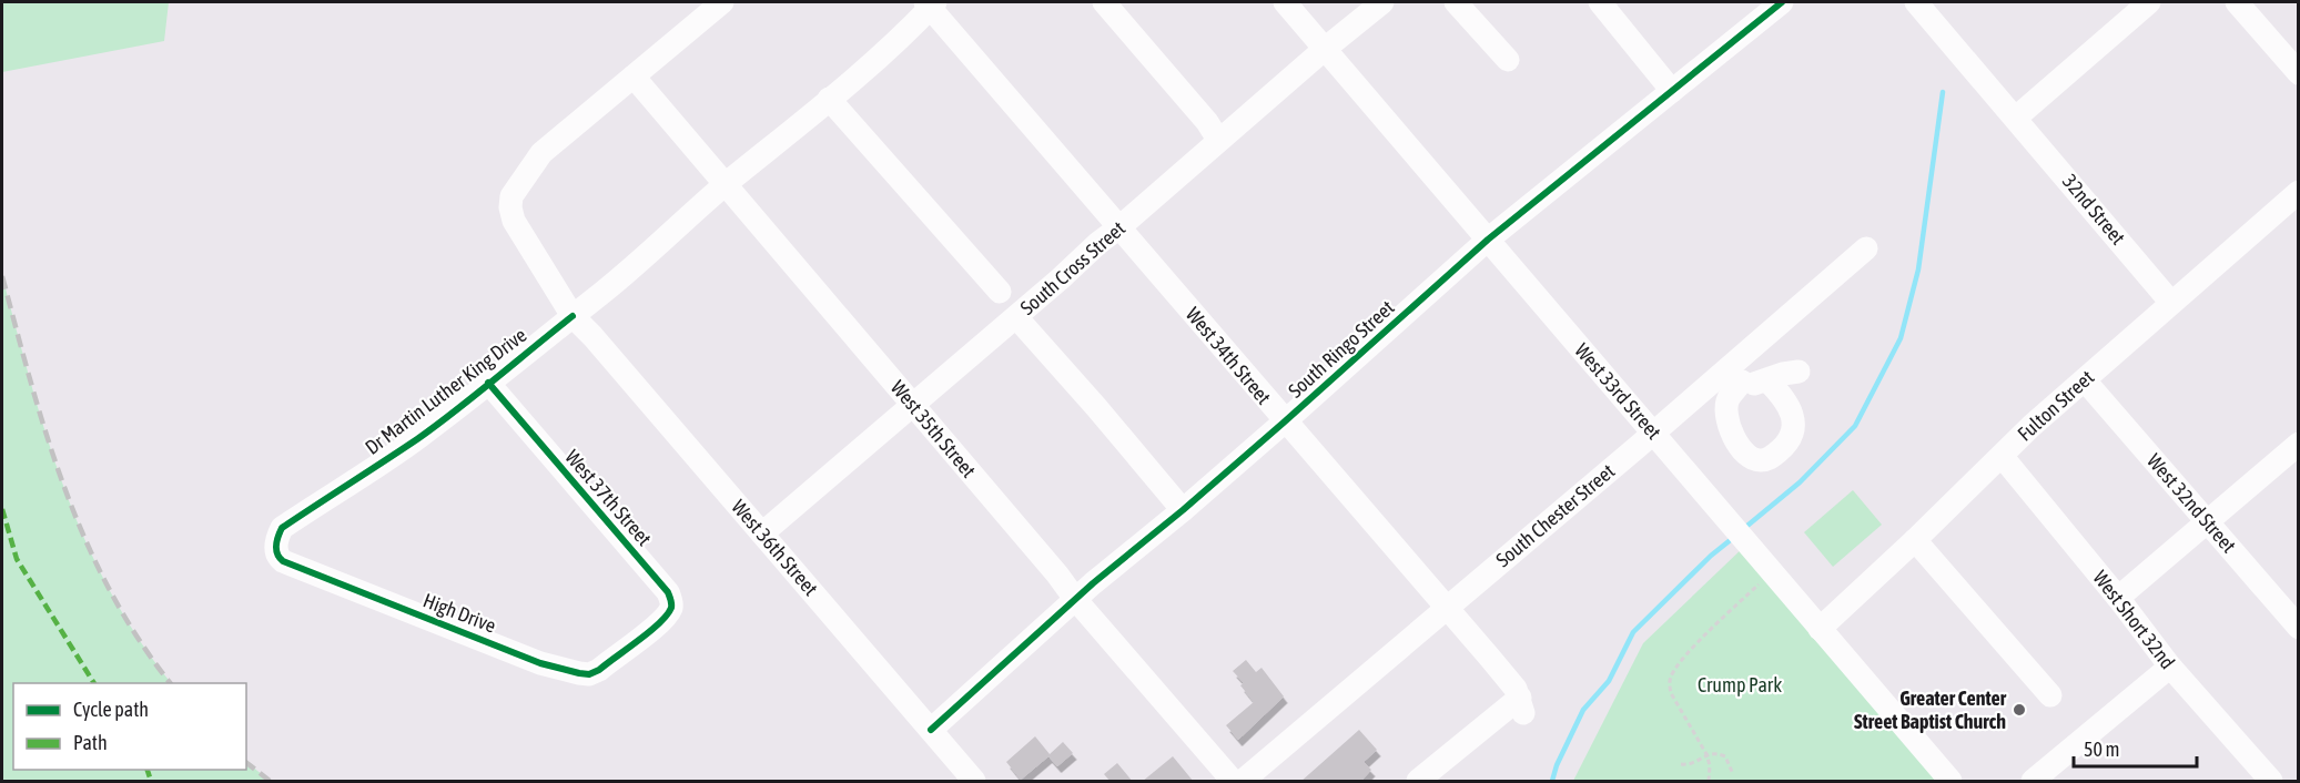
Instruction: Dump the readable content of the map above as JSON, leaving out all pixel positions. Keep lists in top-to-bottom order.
{
  "streets": {
    "street": [
      "32nd Street",
      "South Cross Street",
      "South Ringo Street",
      "West 34th Street",
      "Dr Martin Luther King Drive",
      "West 33rd Street",
      "Fulton Street",
      "West 35th Street",
      "West 37th Street",
      "West 32nd Street",
      "South Chester Street",
      "West 36th Street",
      "High Drive",
      "West Short 32nd"
    ]
  },
  "crossings": [
    ["32nd Street", "Fulton Street"],
    ["South Cross Street", "West 34th Street"],
    ["South Cross Street", "West 33rd Street"],
    ["South Cross Street", "West 35th Street"],
    ["South Cross Street", "West 36th Street"],
    ["South Ringo Street", "West 34th Street"],
    ["South Ringo Street", "West 33rd Street"],
    ["South Ringo Street", "West 35th Street"],
    ["South Ringo Street", "West 36th Street"],
    ["West 34th Street", "Dr Martin Luther King Drive"],
    ["West 34th Street", "South Chester Street"],
    ["Dr Martin Luther King Drive", "West 35th Street"],
    ["Dr Martin Luther King Drive", "West 37th Street"],
    ["Dr Martin Luther King Drive", "West 36th Street"],
    ["Dr Martin Luther King Drive", "High Drive"],
    ["West 33rd Street", "Fulton Street"],
    ["West 33rd Street", "South Chester Street"],
    ["Fulton Street", "West 32nd Street"],
    ["Fulton Street", "West Short 32nd"],
    ["West 37th Street", "High Drive"]
  ],
  "parks": ["Crump Park"],
  "places": ["Greater Center Street Baptist Church"],
  "legend": ["Cycle path", "Path"],
  "scale_bar": "50 m"
}
